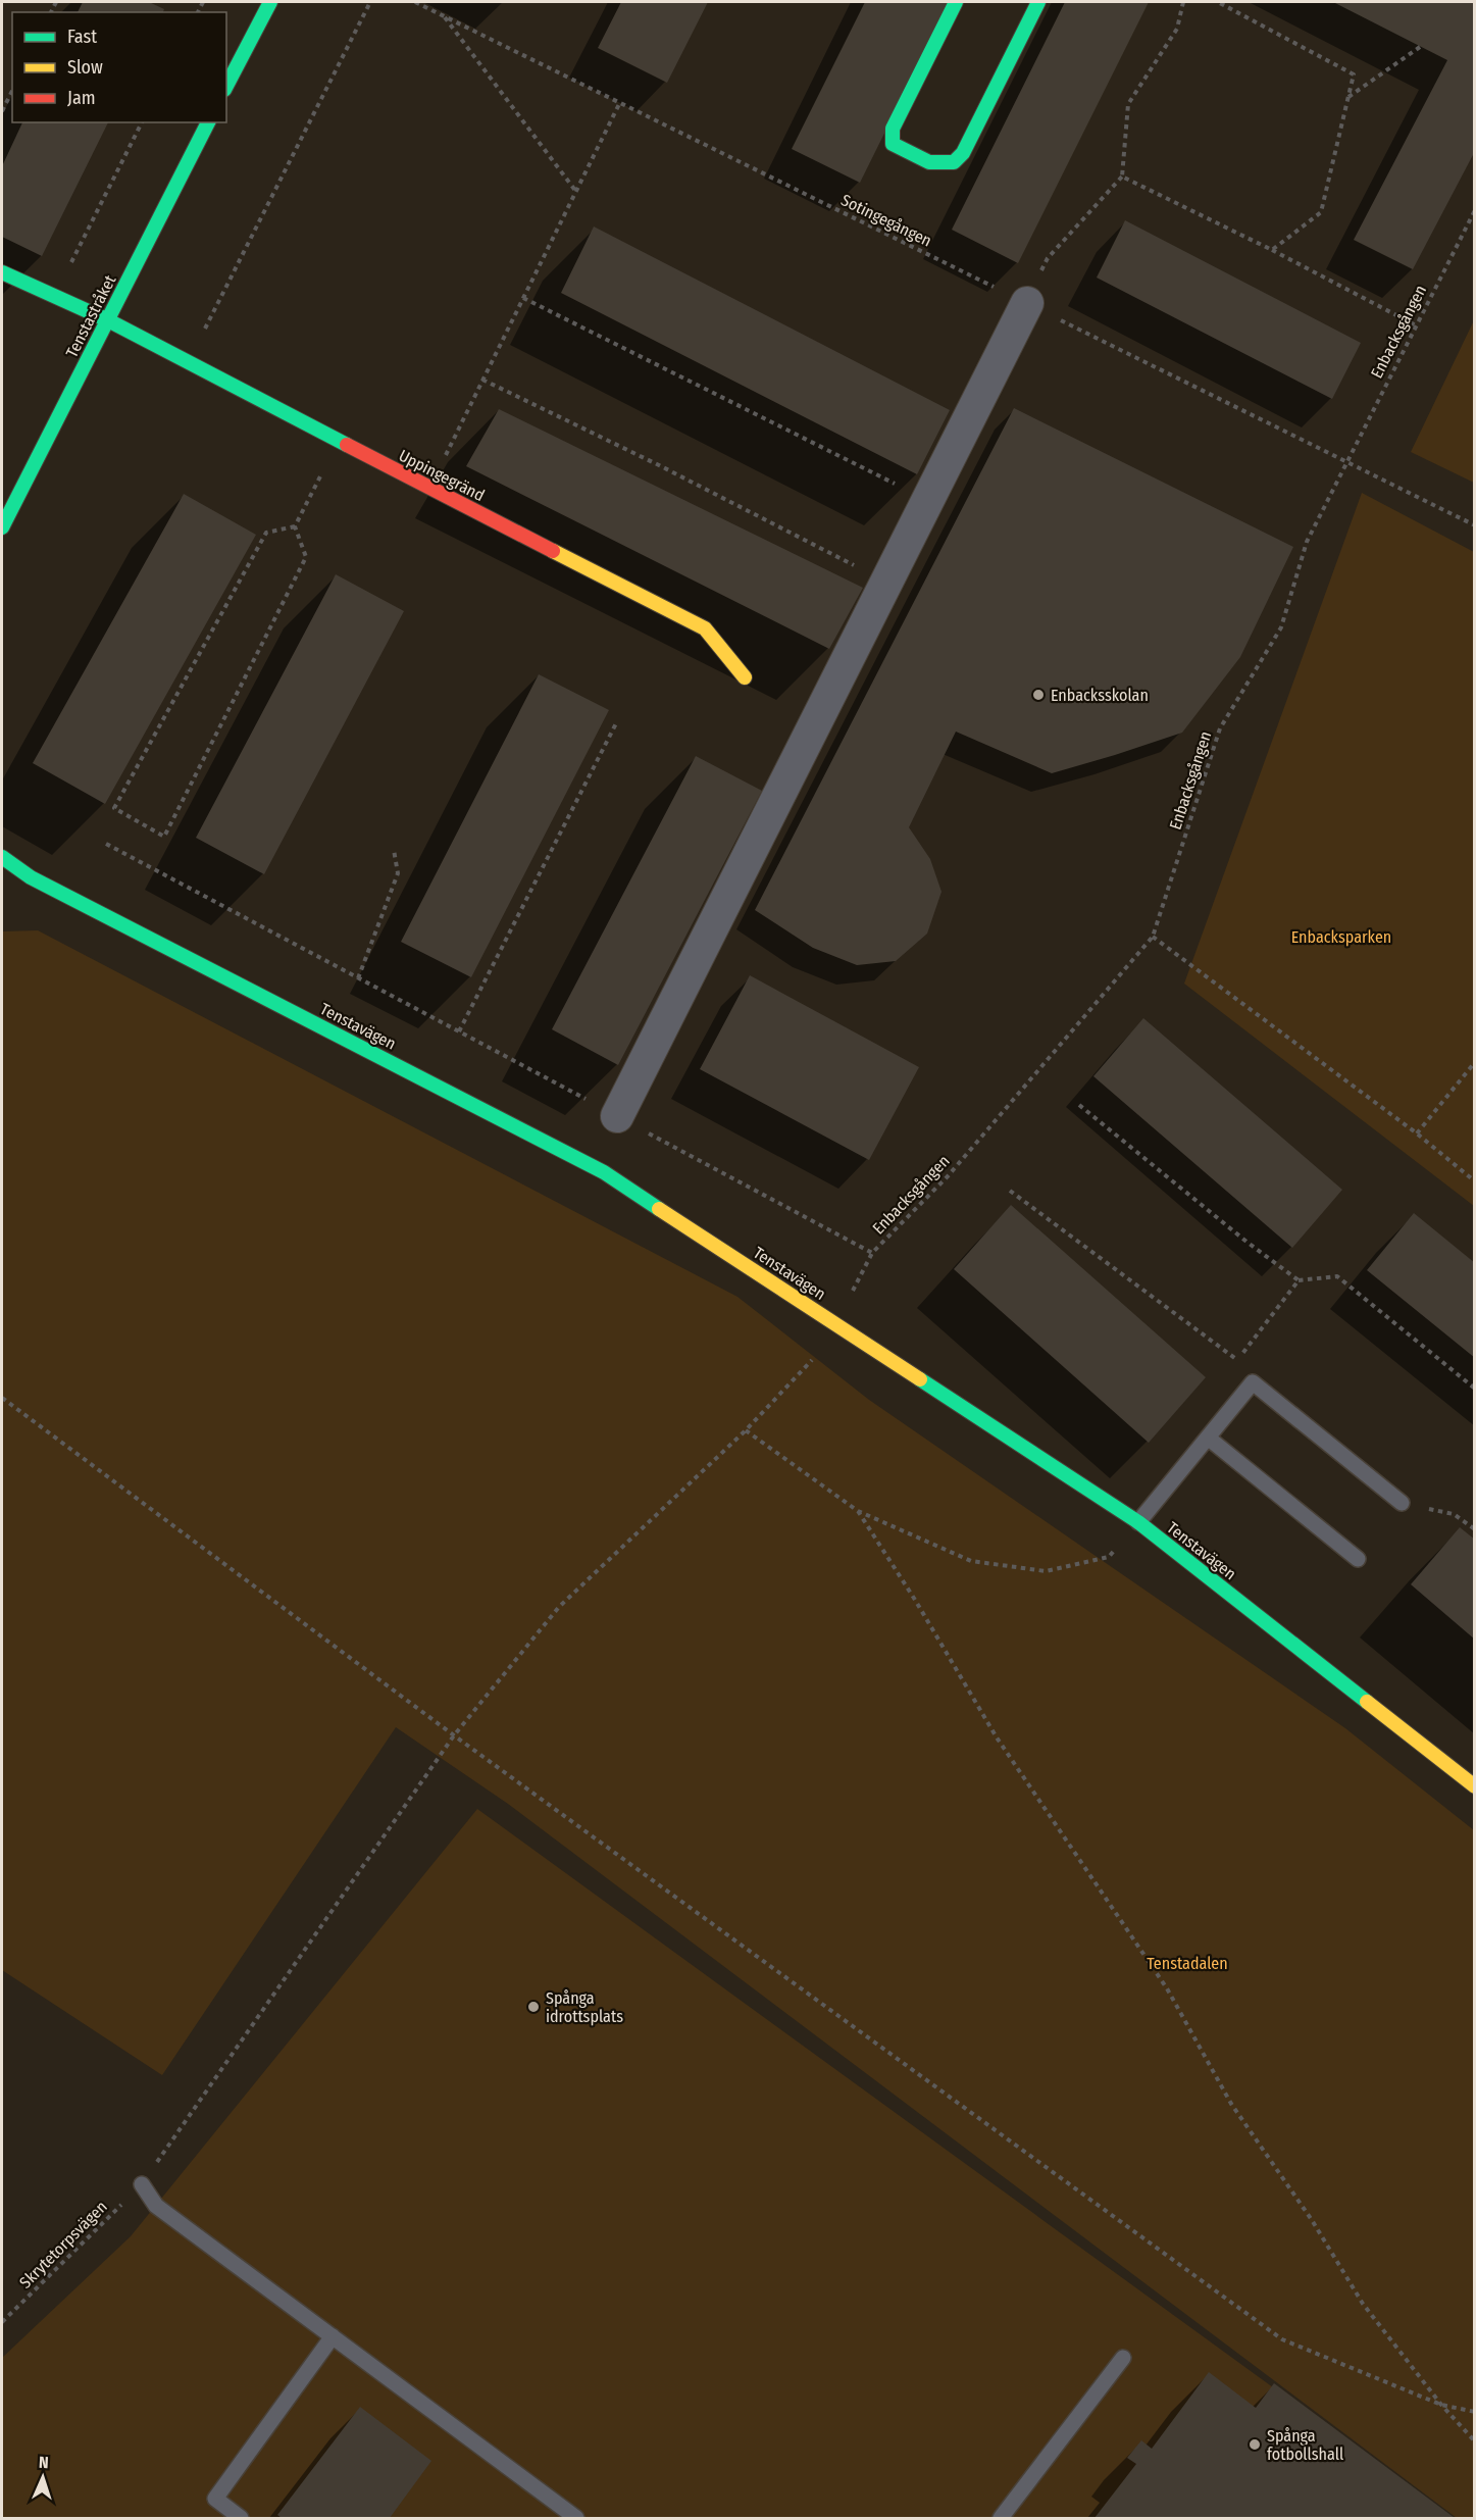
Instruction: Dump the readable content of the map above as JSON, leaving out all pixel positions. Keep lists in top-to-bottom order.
{
  "streets": {
    "street": ["Tenstastråket", "Uppingegränd", "Tenstavägen"],
    "path": ["Sotingegången", "Enbacksgången", "Skrytetorpsvägen"]
  },
  "crossings": [
    ["Sotingegången", "Enbacksgången"],
    ["Tenstastråket", "Uppingegränd"]
  ],
  "parks": ["Enbacksparken", "Tenstadalen"],
  "places": ["Enbacksskolan", "Spånga idrottsplats", "Spånga fotbollshall"],
  "legend": ["Fast", "Slow", "Jam"],
  "north": "top"
}
